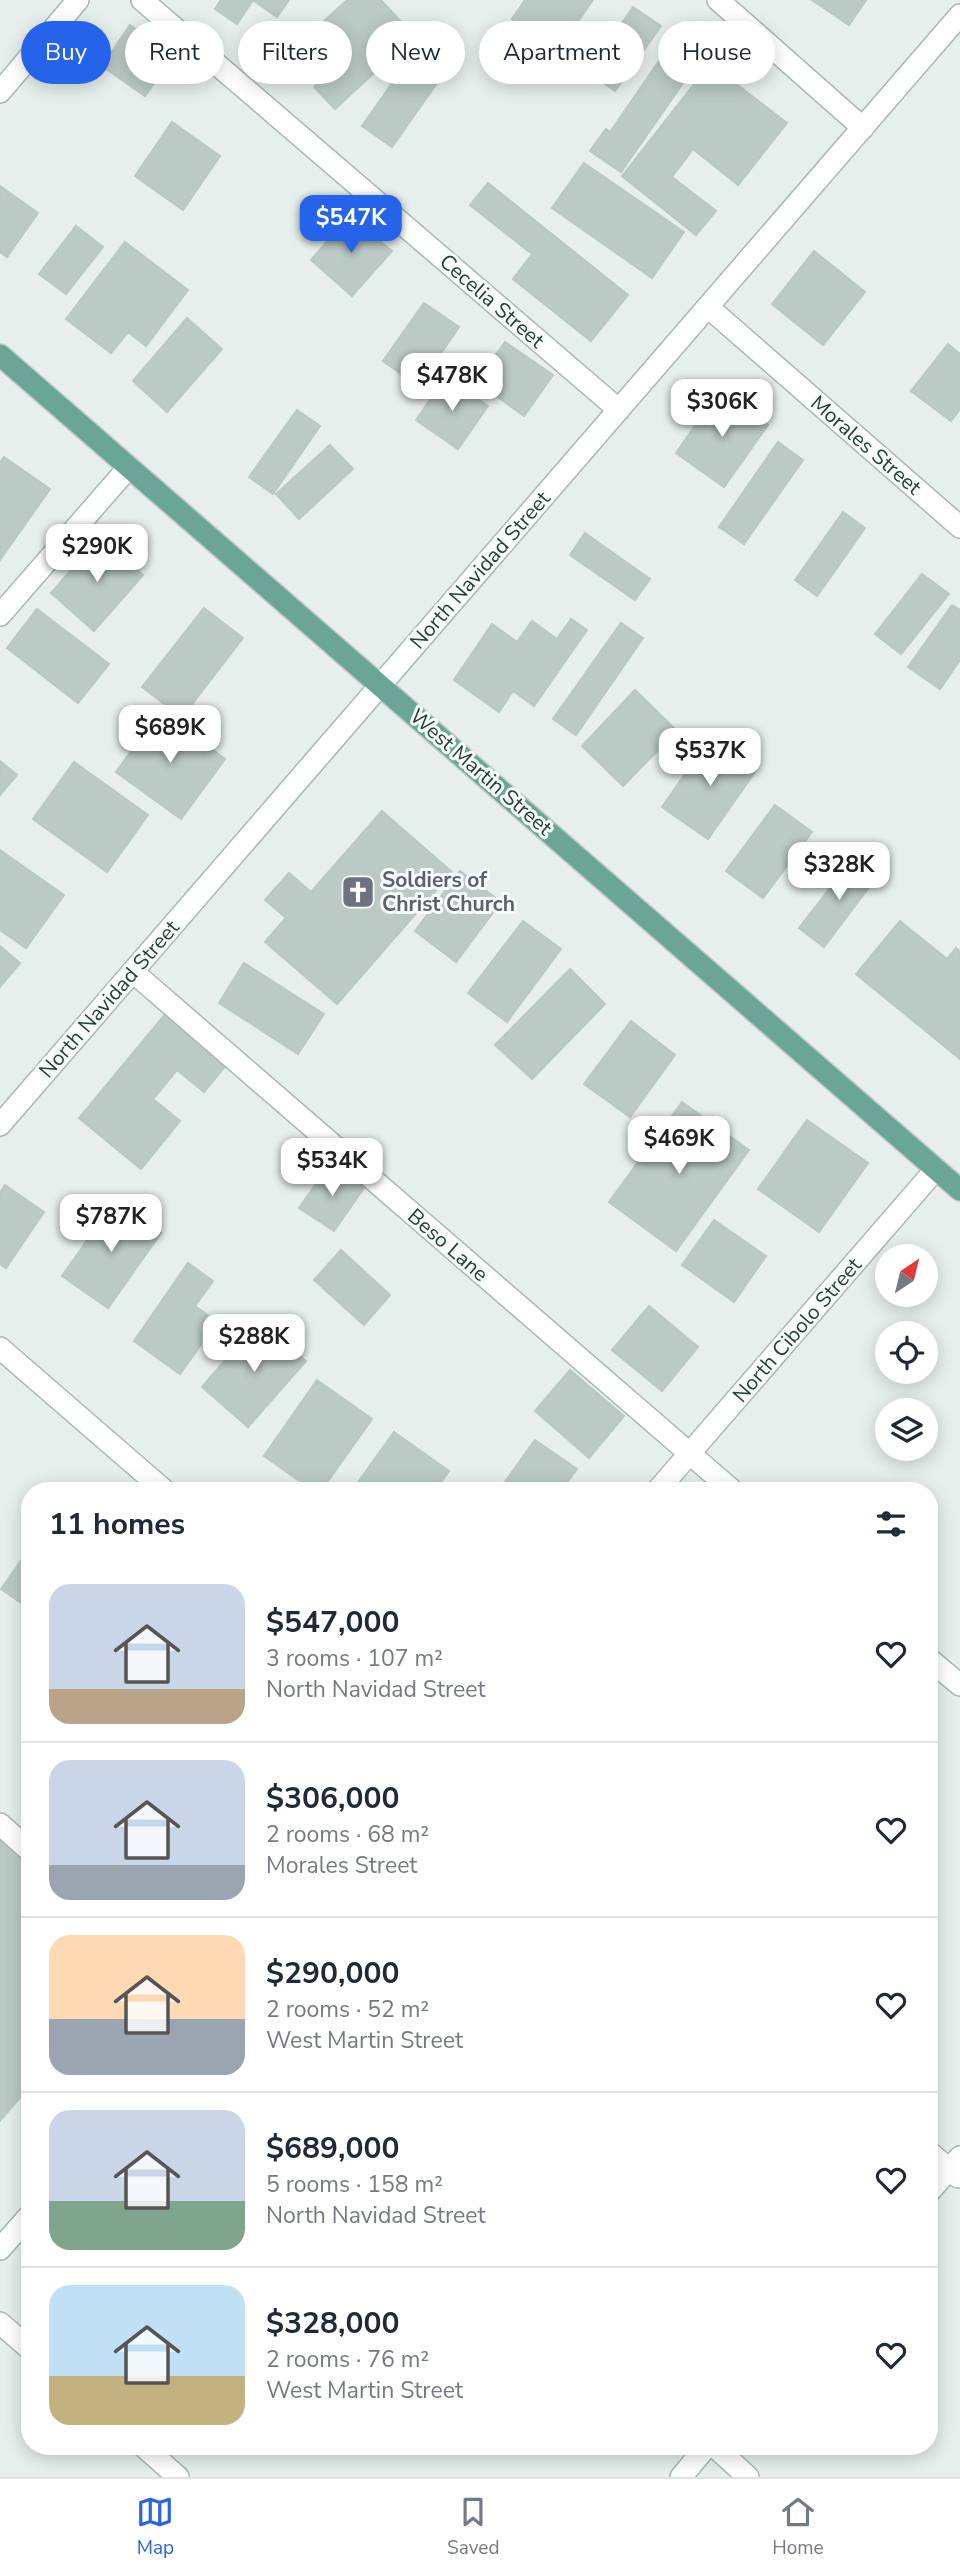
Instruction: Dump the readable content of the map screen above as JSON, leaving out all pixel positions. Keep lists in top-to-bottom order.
{
  "streets": {
    "main road": ["West Martin Street"],
    "street": [
      "Cecelia Street",
      "Morales Street",
      "North Navidad Street",
      "Beso Lane",
      "North Cibolo Street"
    ]
  },
  "crossings": [
    ["Cecelia Street", "North Navidad Street"],
    ["Morales Street", "North Navidad Street"],
    ["North Navidad Street", "West Martin Street"],
    ["North Navidad Street", "Beso Lane"],
    ["West Martin Street", "North Cibolo Street"],
    ["Beso Lane", "North Cibolo Street"]
  ],
  "places": {
    "church": ["Soldiers of Christ Church"]
  },
  "north": "top right",
  "page": {
    "chip": [
      "Buy",
      "Rent",
      "Filters",
      "New",
      "Apartment",
      "House"
    ],
    "price": [
      "$547K",
      "$478K",
      "$306K",
      "$290K",
      "$689K",
      "$537K",
      "$328K",
      "$469K",
      "$534K",
      "$787K",
      "$288K"
    ],
    "heading": "11 homes",
    "list": [
      {
        "name": "$547,000",
        "note": "3 rooms · 107 m² · North Navidad Street"
      },
      {
        "name": "$306,000",
        "note": "2 rooms · 68 m² · Morales Street"
      },
      {
        "name": "$290,000",
        "note": "2 rooms · 52 m² · West Martin Street"
      },
      {
        "name": "$689,000",
        "note": "5 rooms · 158 m² · North Navidad Street"
      },
      {
        "name": "$328,000",
        "note": "2 rooms · 76 m² · West Martin Street"
      }
    ],
    "tabs": ["Map", "Saved", "Home"]
  }
}
